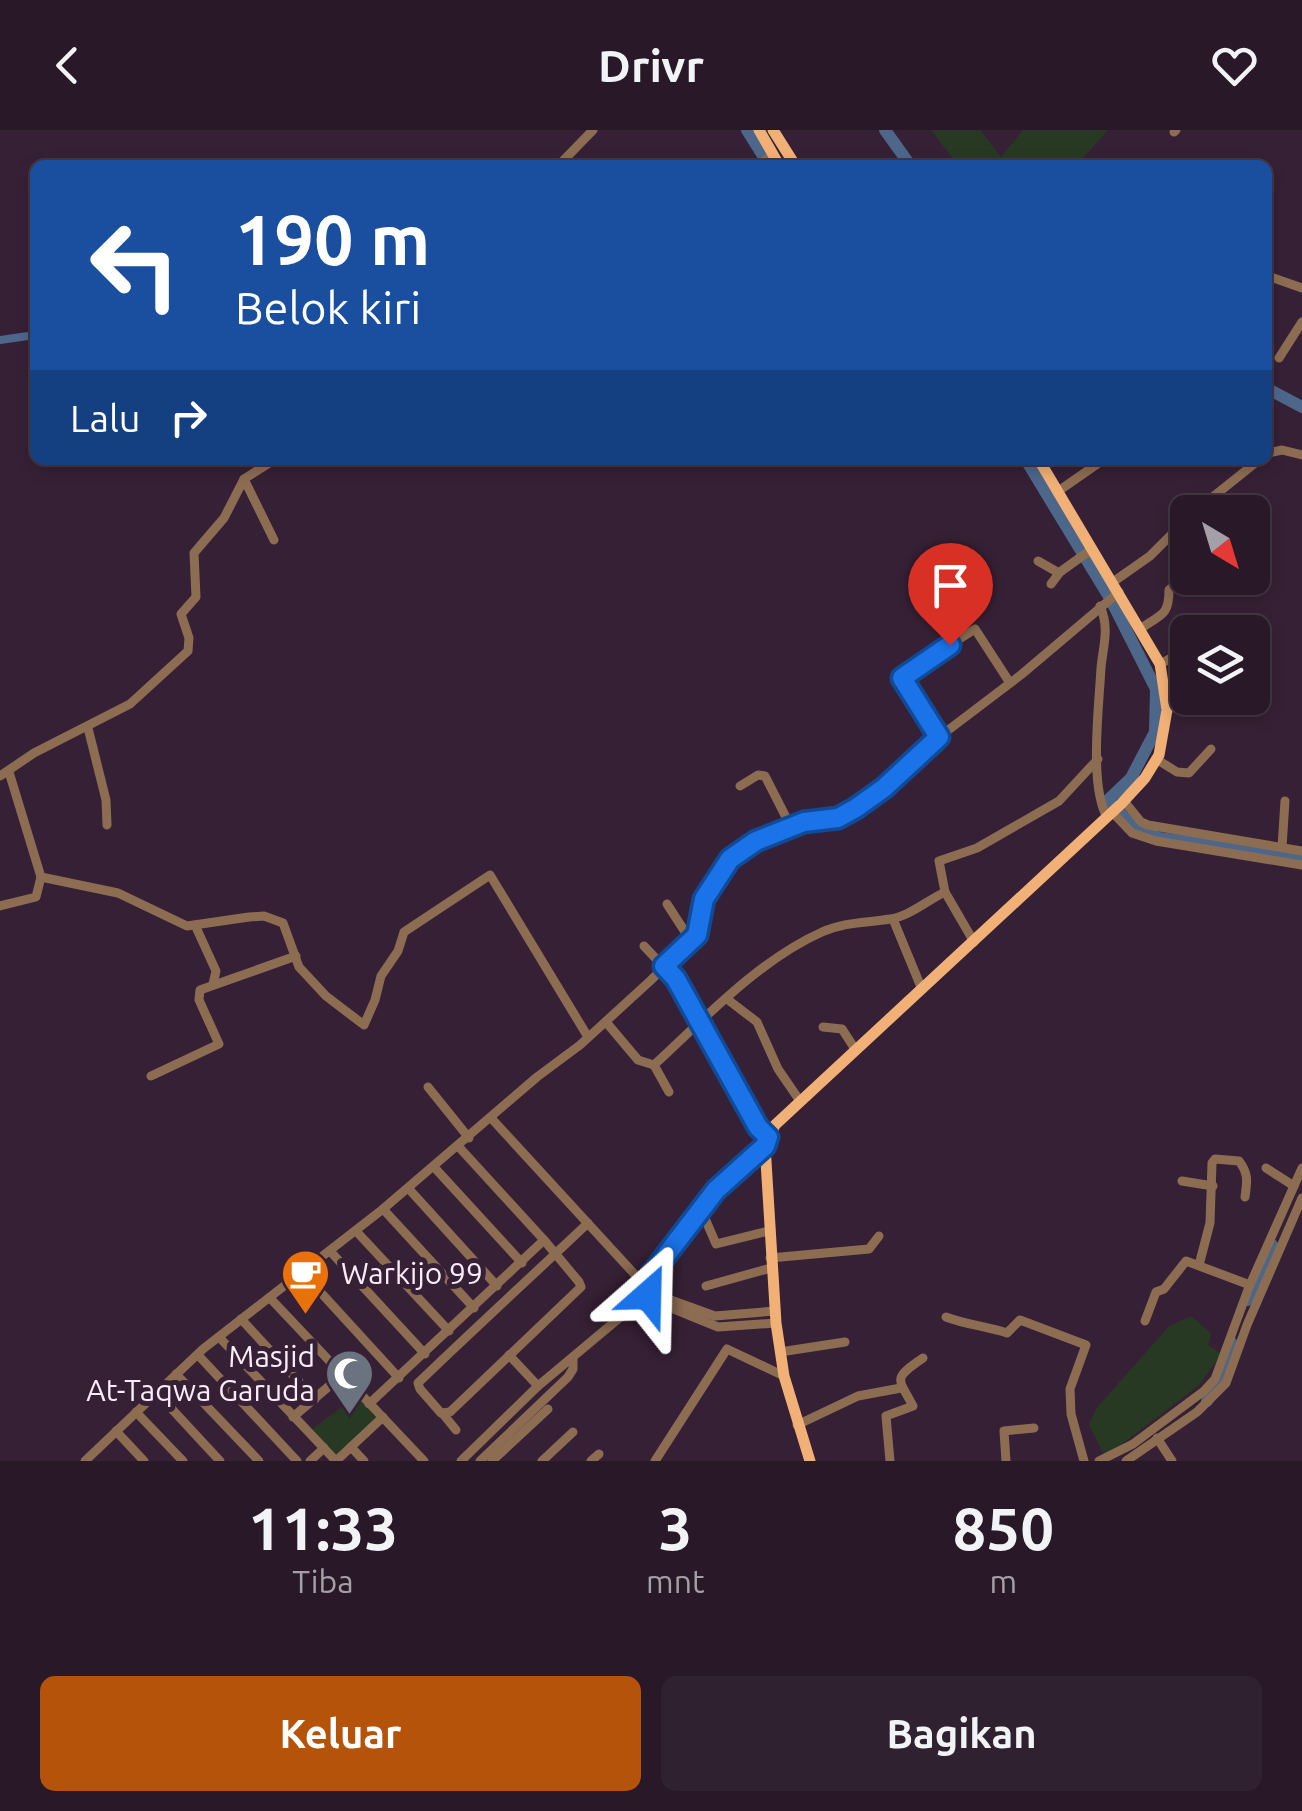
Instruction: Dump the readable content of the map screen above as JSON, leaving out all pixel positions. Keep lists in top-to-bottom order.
{
  "places": {
    "cafe": ["Warkijo 99"],
    "mosque": ["Masjid At-Taqwa Garuda"]
  },
  "north": "bottom right",
  "page": {
    "header": "Drivr",
    "turn": ["190 m", "Belok kiri"],
    "then": "Lalu",
    "eta": [
      "11:33",
      "Tiba",
      "3",
      "mnt",
      "850",
      "m"
    ],
    "buttons": ["Keluar", "Bagikan"]
  }
}
